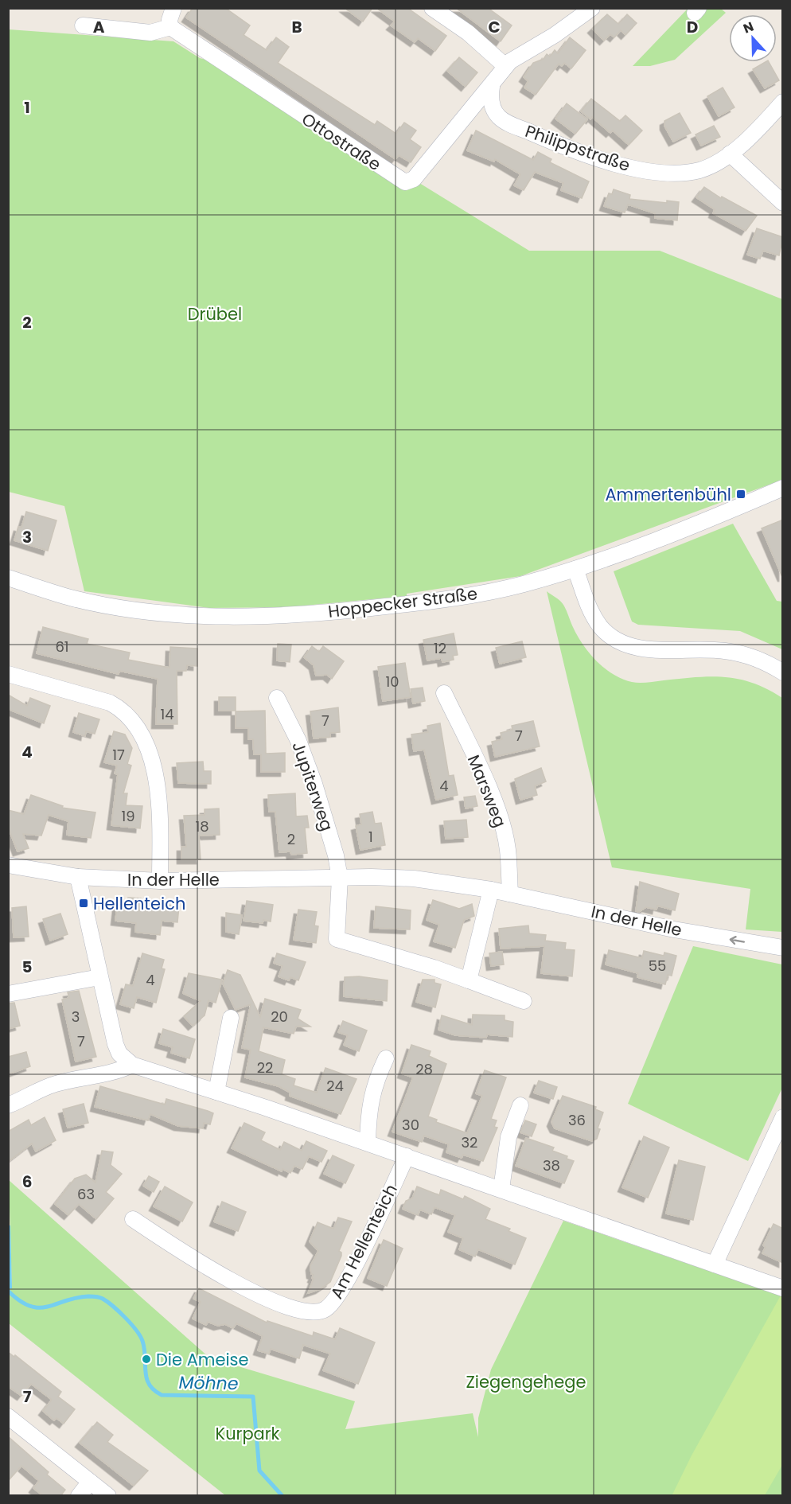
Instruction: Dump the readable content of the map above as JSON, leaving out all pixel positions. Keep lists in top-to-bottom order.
{
  "streets": {
    "street": [
      "Ottostraße",
      "Philippstraße",
      "Hoppecker Straße",
      "Jupiterweg",
      "Marsweg",
      "In der Helle",
      "Am Hellenteich"
    ]
  },
  "crossings": [
    ["Ottostraße", "Philippstraße"],
    ["Jupiterweg", "In der Helle"],
    ["Marsweg", "In der Helle"]
  ],
  "one_way": ["In der Helle"],
  "water": ["Möhne"],
  "parks": ["Drübel", "Ziegengehege", "Kurpark"],
  "places": {
    "transit": ["Ammertenbühl", "Hellenteich"],
    "other": ["Die Ameise"]
  },
  "house_numbers": [
    "61",
    "12",
    "10",
    "14",
    "7",
    "7",
    "17",
    "4",
    "19",
    "18",
    "1",
    "2",
    "55",
    "4",
    "3",
    "20",
    "7",
    "22",
    "28",
    "24",
    "36",
    "30",
    "32",
    "38",
    "63"
  ],
  "north": "top",
  "grid": {
    "columns": [
      "A",
      "B",
      "C",
      "D"
    ],
    "rows": [
      "1",
      "2",
      "3",
      "4",
      "5",
      "6",
      "7"
    ]
  }
}
